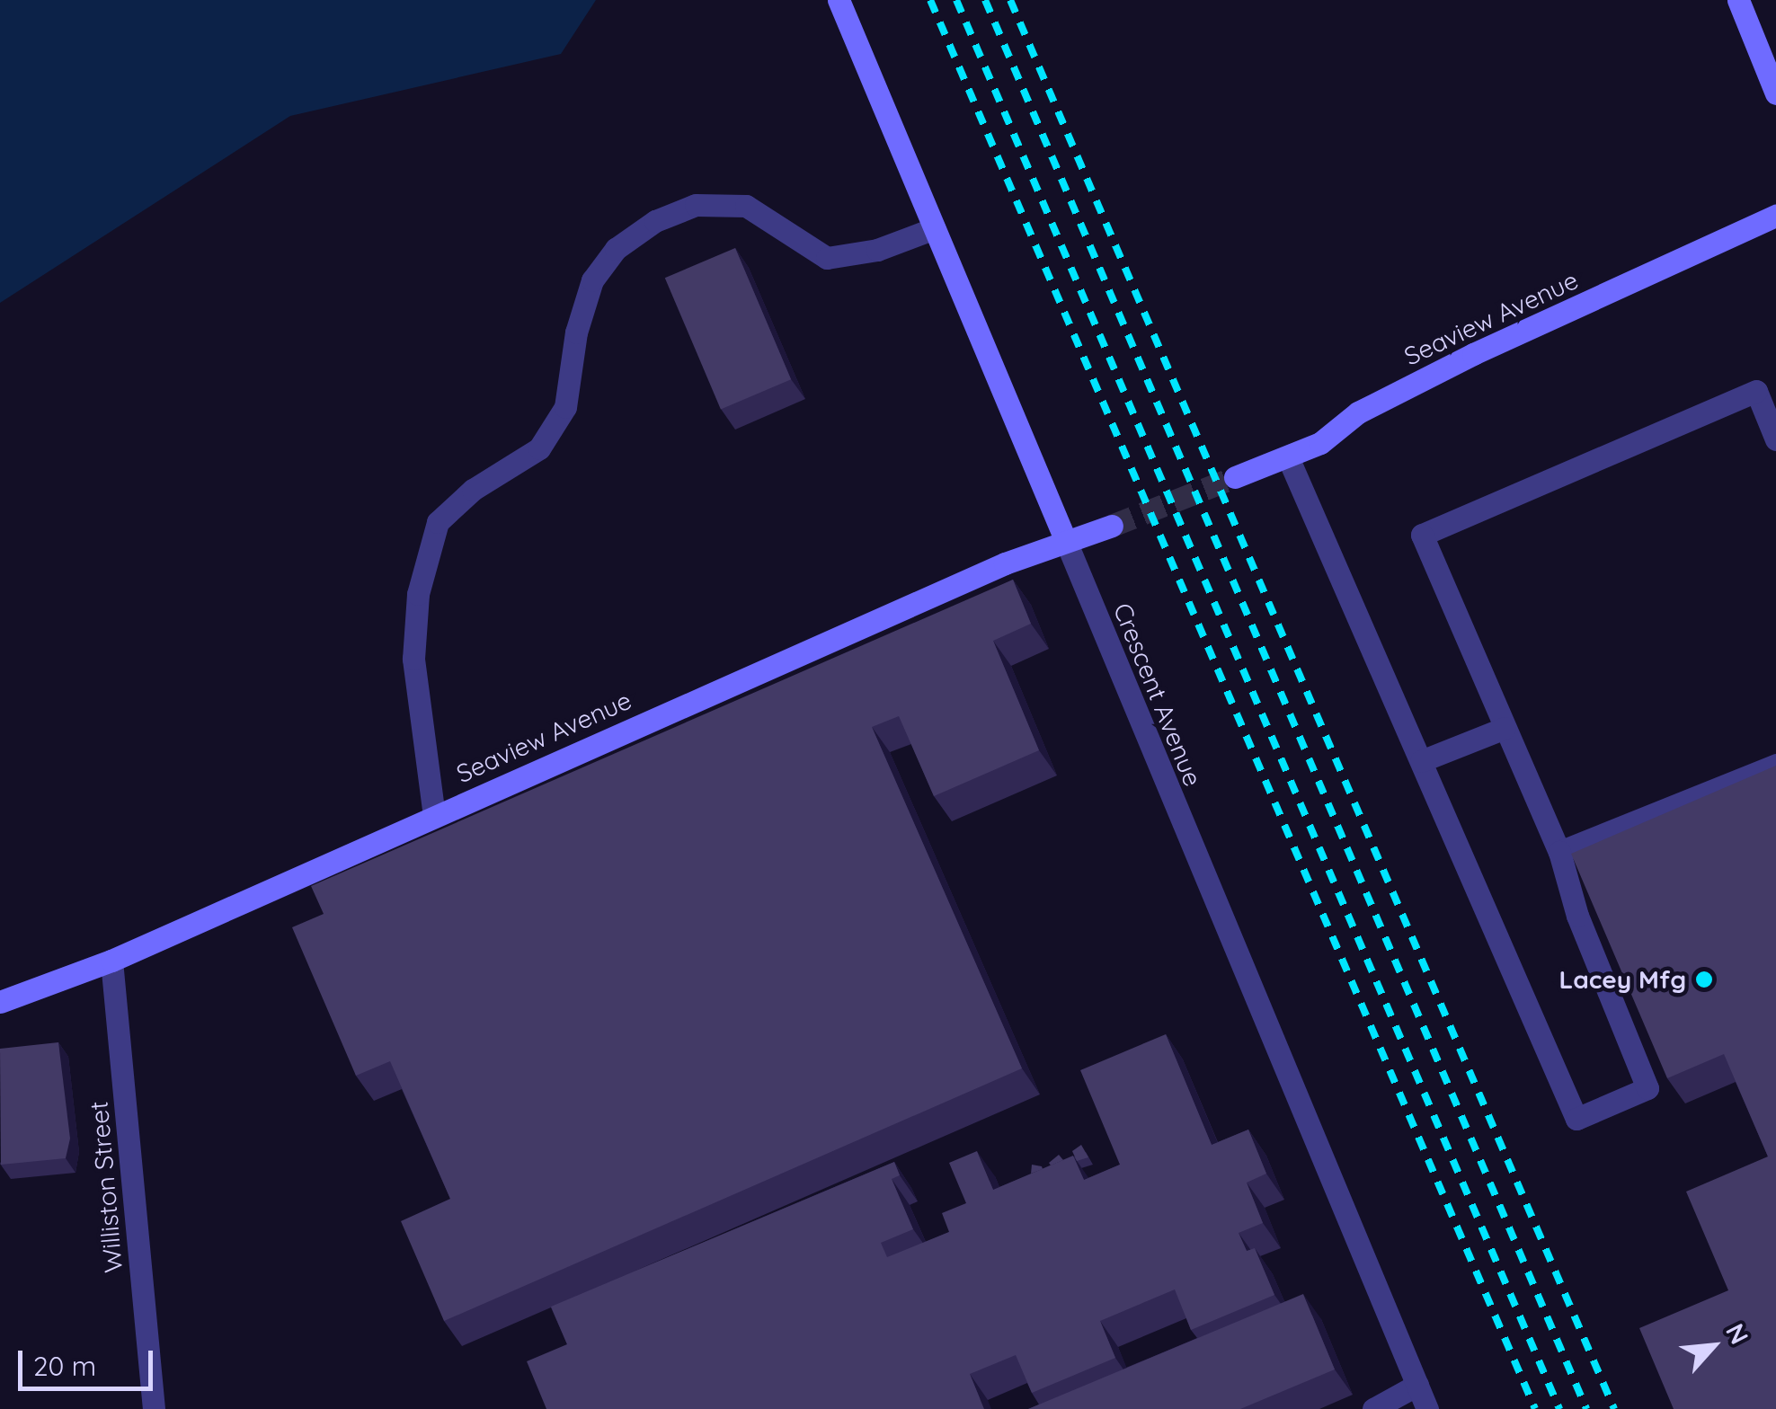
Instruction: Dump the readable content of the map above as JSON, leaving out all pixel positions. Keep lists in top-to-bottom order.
{
  "streets": {
    "main road": ["Seaview Avenue", "Crescent Avenue"],
    "street": ["Williston Street"]
  },
  "crossings": [
    ["Seaview Avenue", "Crescent Avenue"],
    ["Seaview Avenue", "Williston Street"]
  ],
  "places": ["Lacey Mfg"],
  "scale_bar": "20 m",
  "north": "top right"
}
